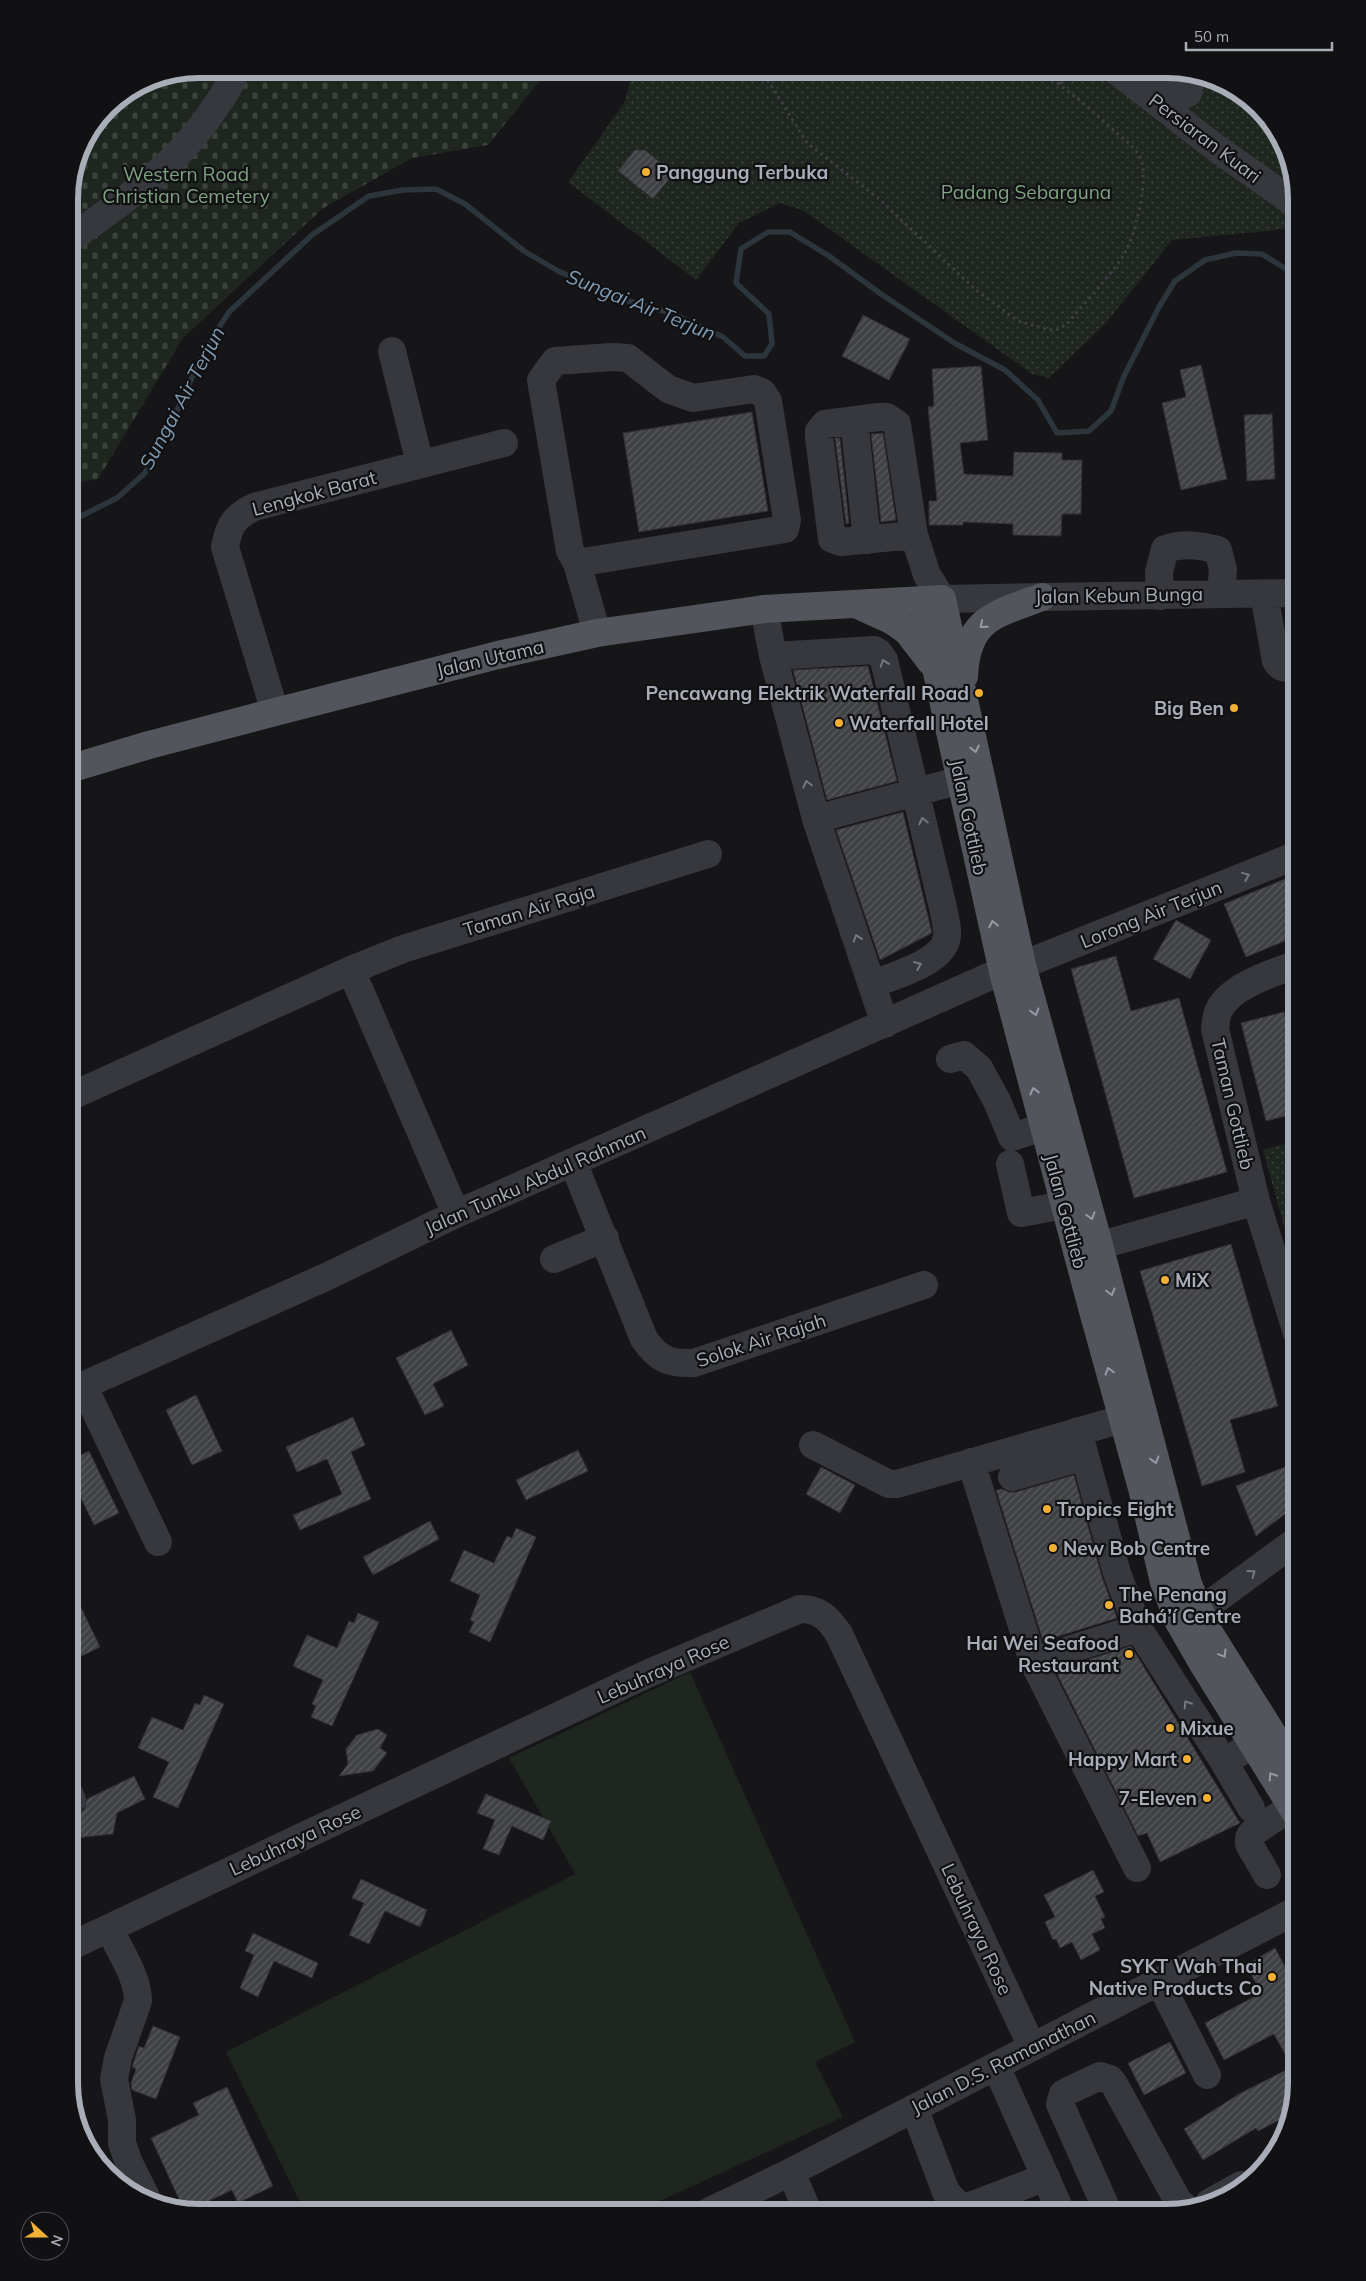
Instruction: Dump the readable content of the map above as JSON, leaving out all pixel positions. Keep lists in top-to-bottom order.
{
  "streets": {
    "main road": ["Jalan Utama", "Jalan Gottlieb"],
    "street": [
      "Persiaran Kuari",
      "Lengkok Barat",
      "Jalan Kebun Bunga",
      "Taman Air Raja",
      "Lorong Air Terjun",
      "Taman Gottlieb",
      "Jalan Tunku Abdul Rahman",
      "Solok Air Rajah",
      "Lebuhraya Rose",
      "Jalan D.S. Ramanathan"
    ]
  },
  "crossings": [
    ["Lengkok Barat", "Jalan Utama"],
    ["Jalan Kebun Bunga", "Jalan Utama"],
    ["Jalan Kebun Bunga", "Jalan Gottlieb"],
    ["Jalan Utama", "Jalan Gottlieb"],
    ["Jalan Gottlieb", "Lorong Air Terjun"],
    ["Jalan Gottlieb", "Jalan Tunku Abdul Rahman"],
    ["Lorong Air Terjun", "Jalan Tunku Abdul Rahman"],
    ["Jalan Tunku Abdul Rahman", "Solok Air Rajah"],
    ["Lebuhraya Rose", "Jalan D.S. Ramanathan"]
  ],
  "one_way": ["Lorong Air Terjun"],
  "water": ["Sungai Air Terjun"],
  "parks": ["Western Road Christian Cemetery", "Padang Sebarguna"],
  "places": [
    "Panggung Terbuka",
    "Pencawang Elektrik Waterfall Road",
    "Big Ben",
    "Waterfall Hotel",
    "MiX",
    "Tropics Eight",
    "New Bob Centre",
    "The Penang Bahá’í Centre",
    "Hai Wei Seafood Restaurant",
    "Mixue",
    "Happy Mart",
    "7-Eleven",
    "SYKT Wah Thai Native Products Co"
  ],
  "scale_bar": "50 m",
  "north": "right"
}
